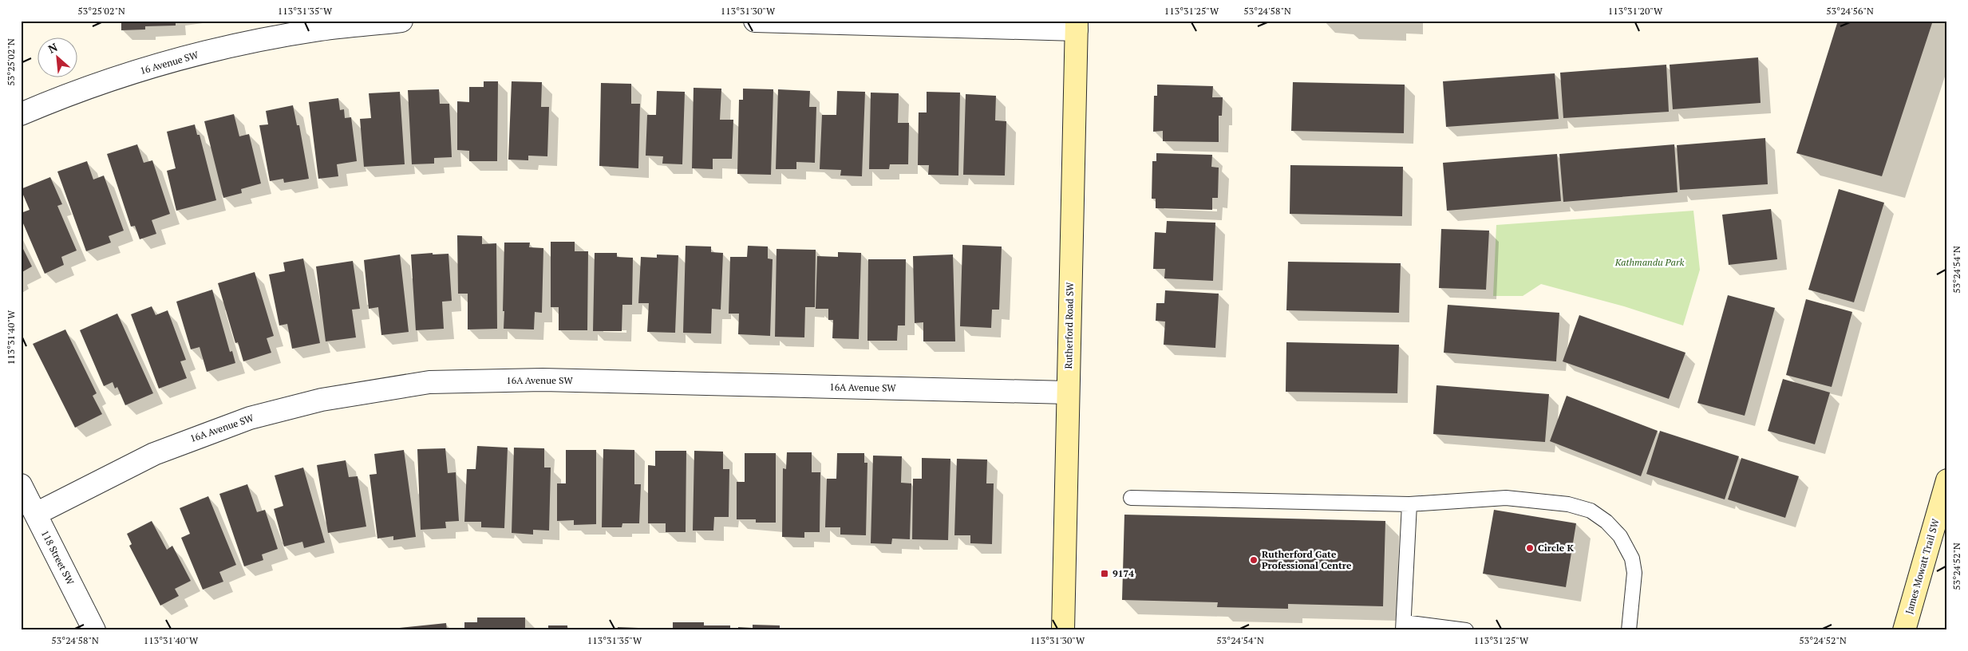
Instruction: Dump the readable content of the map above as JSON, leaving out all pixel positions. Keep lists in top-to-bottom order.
{
  "streets": {
    "street": [
      "16 Avenue SW",
      "Rutherford Road SW",
      "16A Avenue SW",
      "118 Street SW",
      "James Mowatt Trail SW"
    ]
  },
  "crossings": [
    ["Rutherford Road SW", "16A Avenue SW"],
    ["16A Avenue SW", "118 Street SW"]
  ],
  "parks": ["Kathmandu Park"],
  "places": {
    "other": ["Circle K", "Rutherford Gate Professional Centre"],
    "transit": ["9174"]
  },
  "north": "top left",
  "coordinates": [
    "53°25'02\"N",
    "113°31'35\"W",
    "113°31'30\"W",
    "113°31'25\"W",
    "53°24'58\"N",
    "113°31'20\"W",
    "53°24'56\"N",
    "53°24'54\"N",
    "113°31'40\"W",
    "53°24'52\"N"
  ]
}
